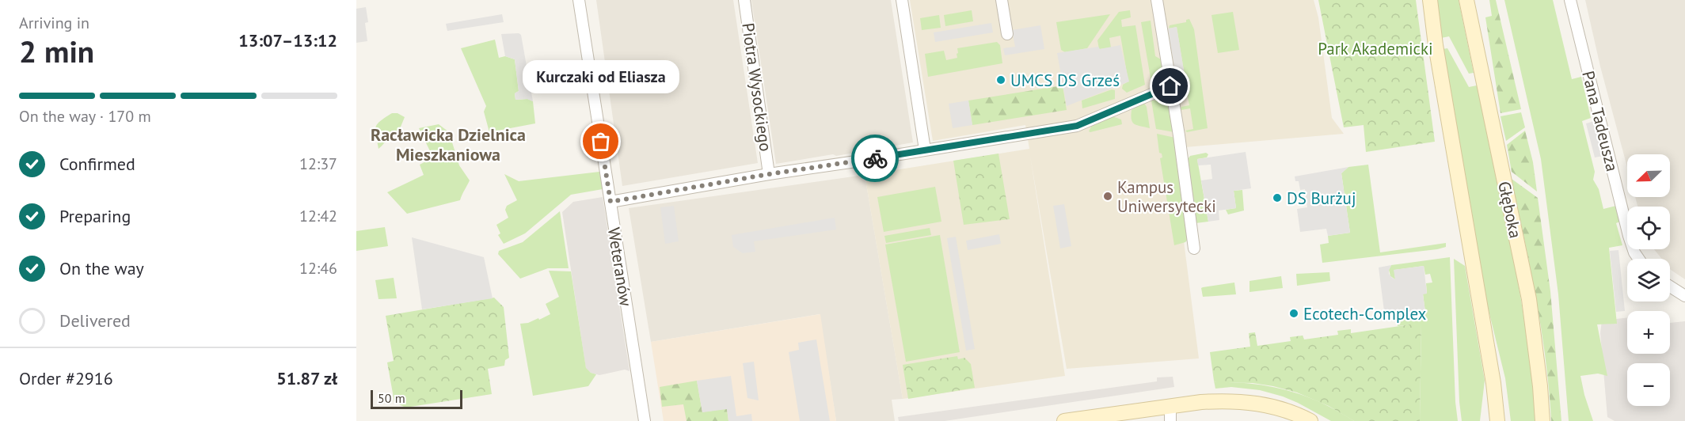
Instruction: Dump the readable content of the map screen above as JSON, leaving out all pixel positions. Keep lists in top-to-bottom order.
{
  "streets": {
    "street": [
      "Piotra Wysockiego",
      "Pana Tadeusza",
      "Głęboka",
      "Weteranów"
    ]
  },
  "districts": ["Racławicka Dzielnica Mieszkaniowa"],
  "parks": ["Park Akademicki"],
  "places": [
    "UMCS DS Grześ",
    "Kurczaki od Eliasza",
    "Kampus Uniwersytecki",
    "DS Burżuj",
    "Ecotech-Complex"
  ],
  "scale_bar": "50 m",
  "north": "bottom left",
  "page": {
    "heading": ["2 min", "Arriving in", "13:07–13:12"],
    "panel": ["Order #2916", "51.87 zł"],
    "bubble": "Kurczaki od Eliasza",
    "bar": "On the way · 170 m",
    "list": [
      ["Confirmed", "12:37"],
      ["Preparing", "12:42"],
      ["On the way", "12:46"],
      "Delivered"
    ],
    "map_buttons": ["+", "−"],
    "scale": "50 m"
  }
}
